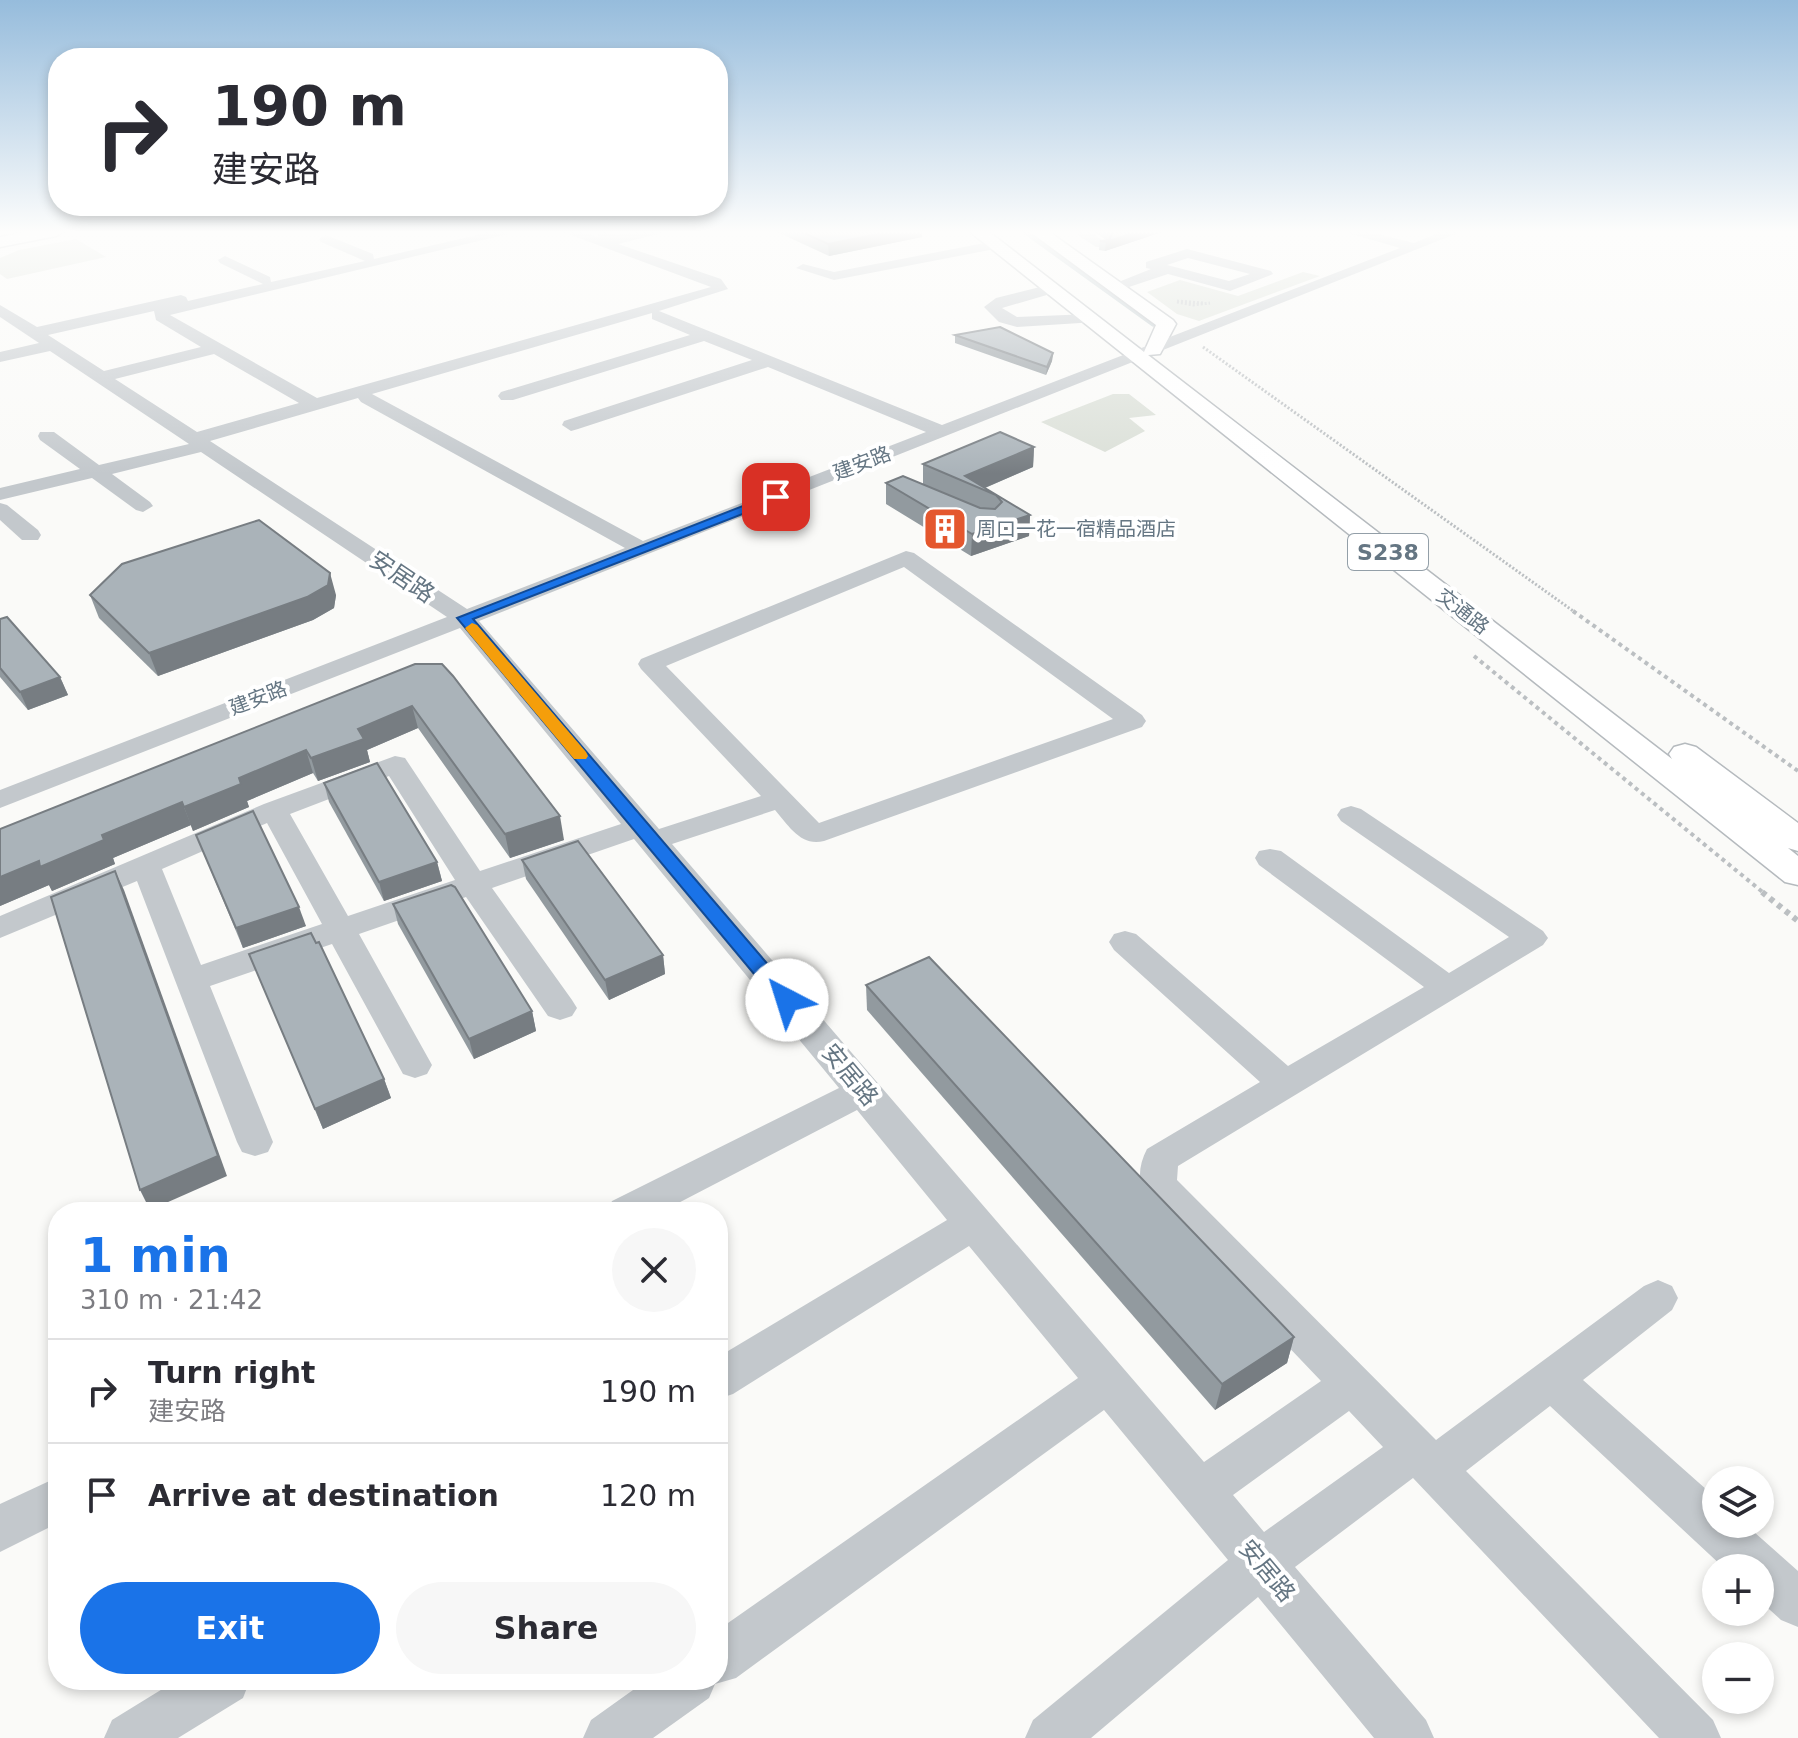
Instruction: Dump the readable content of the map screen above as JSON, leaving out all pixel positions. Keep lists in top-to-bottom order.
{
  "streets": {
    "main road": ["S238", "交通路"],
    "street": ["建安路", "安居路"]
  },
  "crossings": [
    ["建安路", "安居路"],
    ["建安路", "交通路"]
  ],
  "places": {
    "building": ["周口一花一宿精品酒店"]
  },
  "page": {
    "turn": ["190 m", "建安路"],
    "heading": ["1 min", "310 m · 21:42"],
    "list": [
      {
        "name": "Turn right",
        "note": "建安路",
        "value": "190 m"
      },
      {
        "name": "Arrive at destination",
        "value": "120 m"
      }
    ],
    "map_buttons": ["+", "−"],
    "buttons": ["Exit", "Share"]
  }
}
